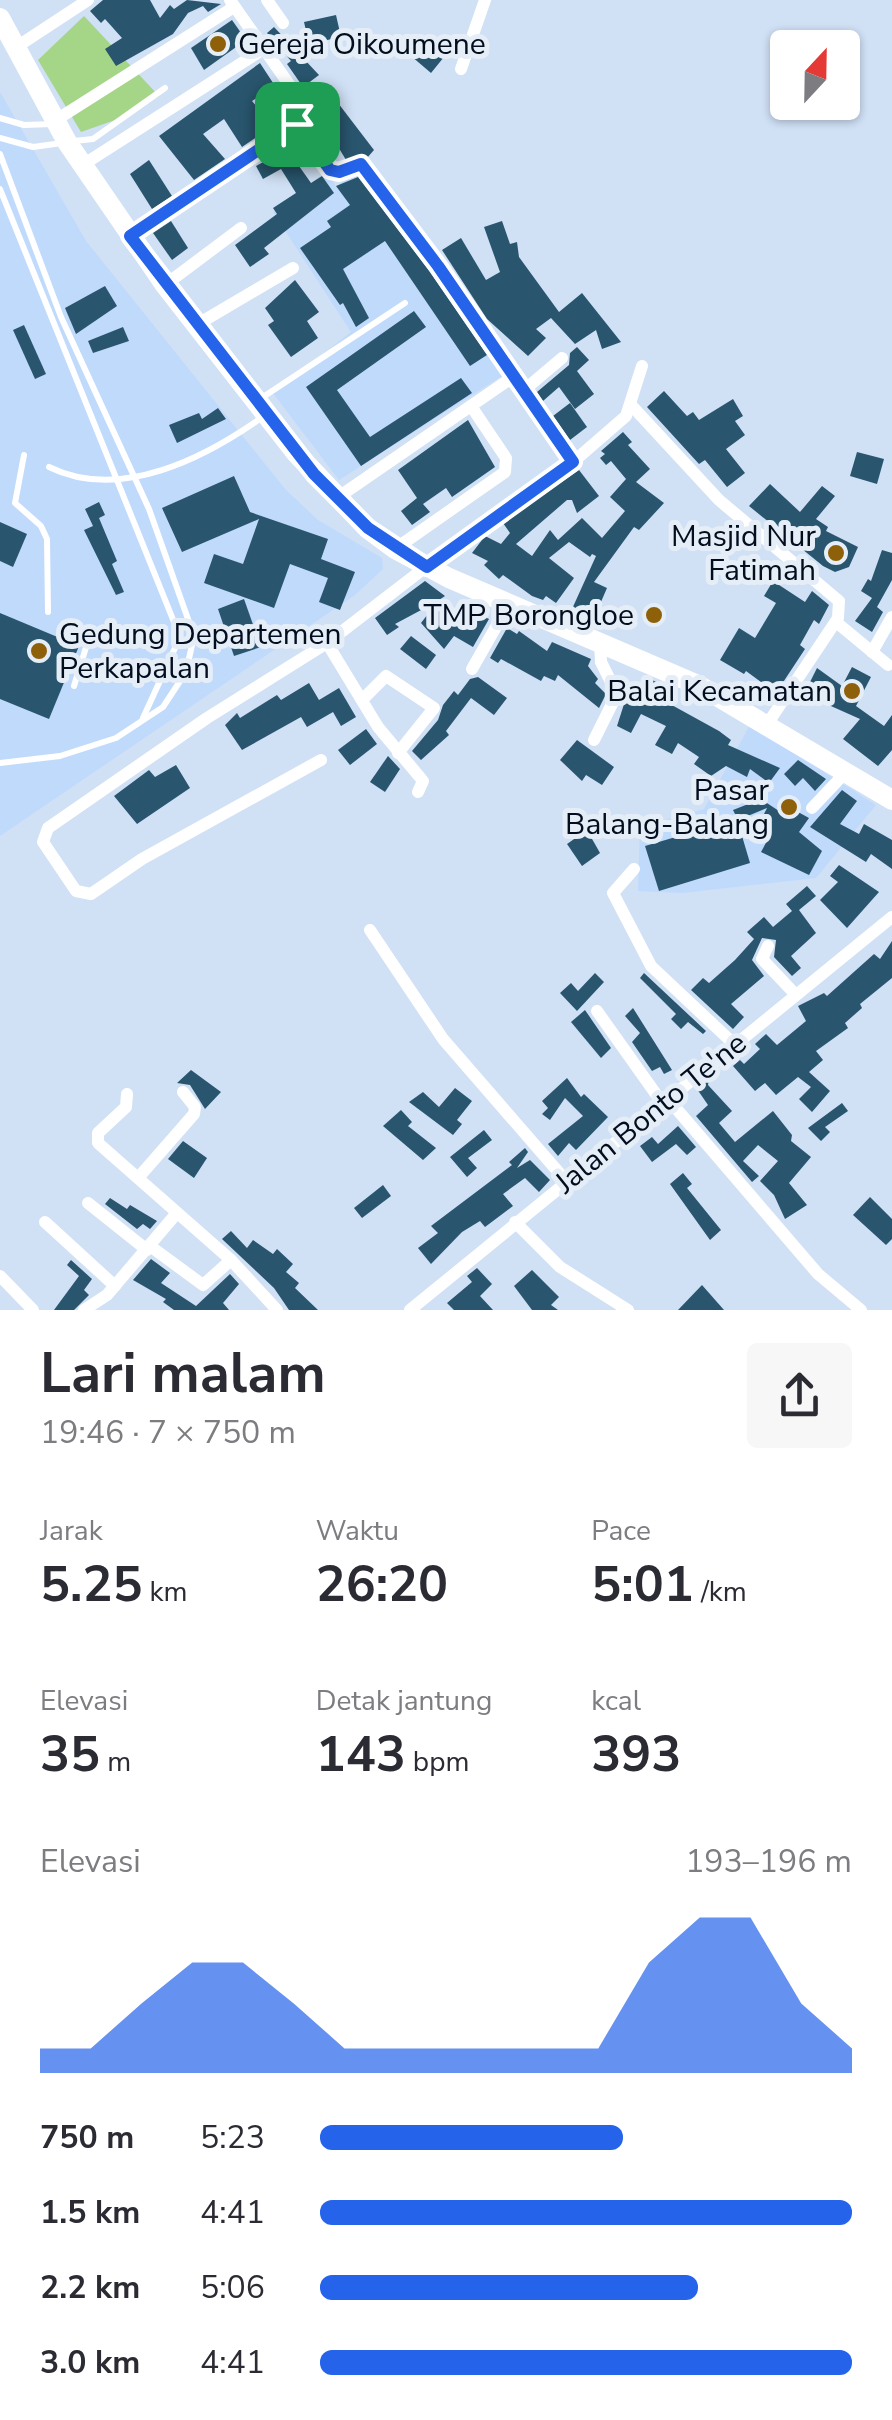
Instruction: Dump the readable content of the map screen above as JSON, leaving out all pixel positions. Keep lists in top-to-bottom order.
{
  "streets": {
    "street": ["Jalan Bonto Te'ne"]
  },
  "places": [
    "Gereja Oikoumene",
    "Masjid Nur Fatimah",
    "TMP Borongloe",
    "Gedung Departemen Perkapalan",
    "Balai Kecamatan",
    "Pasar Balang-Balang"
  ],
  "north": "top",
  "page": {
    "heading": ["Lari malam", "19:46 · 7 × 750 m"],
    "stats": [
      ["Jarak", "5.25 km"],
      ["Waktu", "26:20"],
      ["Pace", "5:01 /km"],
      ["Elevasi", "35 m"],
      ["Detak jantung", "143 bpm"],
      ["kcal", "393"]
    ],
    "chart": ["Elevasi", "193–196 m"],
    "list": [
      {
        "name": "750 m",
        "note": "5:23"
      },
      {
        "name": "1.5 km",
        "note": "4:41"
      },
      {
        "name": "2.2 km",
        "note": "5:06"
      },
      {
        "name": "3.0 km",
        "note": "4:41"
      }
    ]
  }
}
